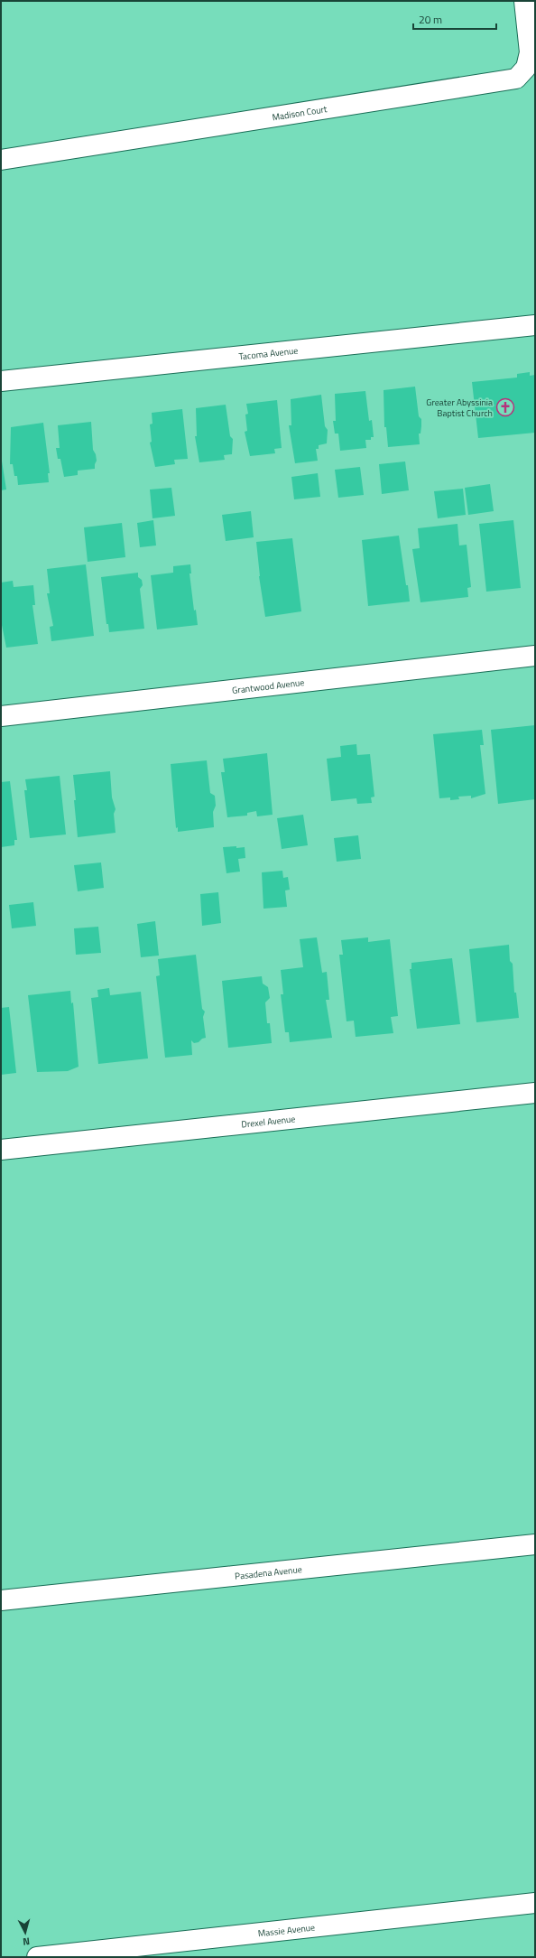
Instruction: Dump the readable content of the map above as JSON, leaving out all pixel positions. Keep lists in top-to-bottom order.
{
  "streets": {
    "street": [
      "Madison Court",
      "Tacoma Avenue",
      "Grantwood Avenue",
      "Drexel Avenue",
      "Pasadena Avenue",
      "Massie Avenue"
    ]
  },
  "places": {
    "church": ["Greater Abyssinia Baptist Church"]
  },
  "scale_bar": "20 m",
  "north": "bottom"
}
